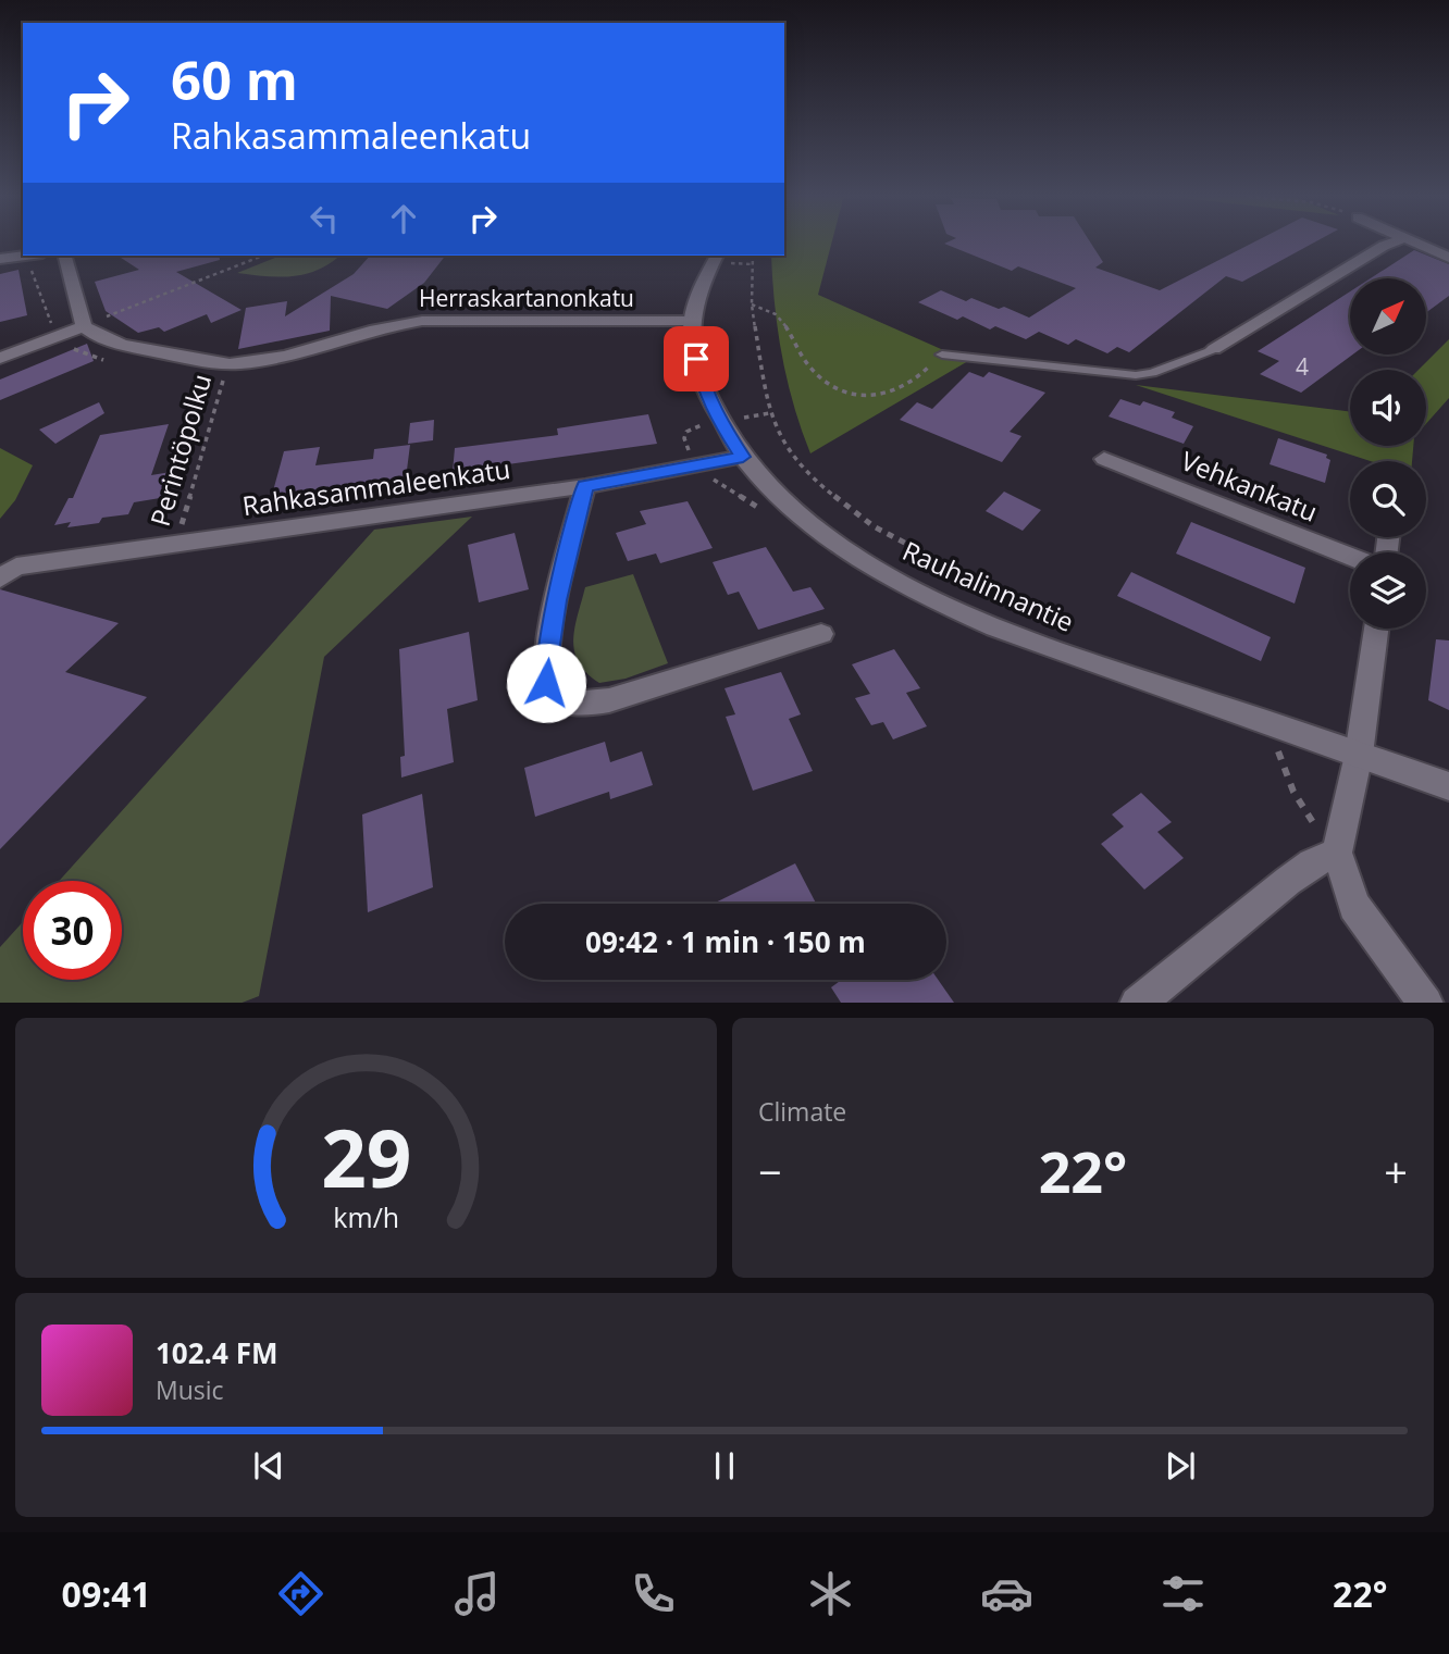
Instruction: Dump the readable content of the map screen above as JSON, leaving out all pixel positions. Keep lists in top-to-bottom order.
{
  "streets": {
    "street": [
      "Herraskartanonkatu",
      "Vehkankatu",
      "Rahkasammaleenkatu",
      "Rauhalinnantie"
    ],
    "path": ["Perintöpolku"]
  },
  "crossings": [
    ["Herraskartanonkatu", "Perintöpolku"],
    ["Herraskartanonkatu", "Rauhalinnantie"],
    ["Perintöpolku", "Rahkasammaleenkatu"],
    ["Rahkasammaleenkatu", "Rauhalinnantie"]
  ],
  "house_numbers": ["4"],
  "north": "top right",
  "page": {
    "turn": ["60 m", "Rahkasammaleenkatu"],
    "limit": "30",
    "trip": "09:42 · 1 min · 150 m",
    "tile": "Climate",
    "heat": ["−", "22°", "+"],
    "song": ["102.4 FM", "Music"],
    "tabs": ["09:41", "22°"],
    "gauge": ["29", "km/h"]
  }
}
